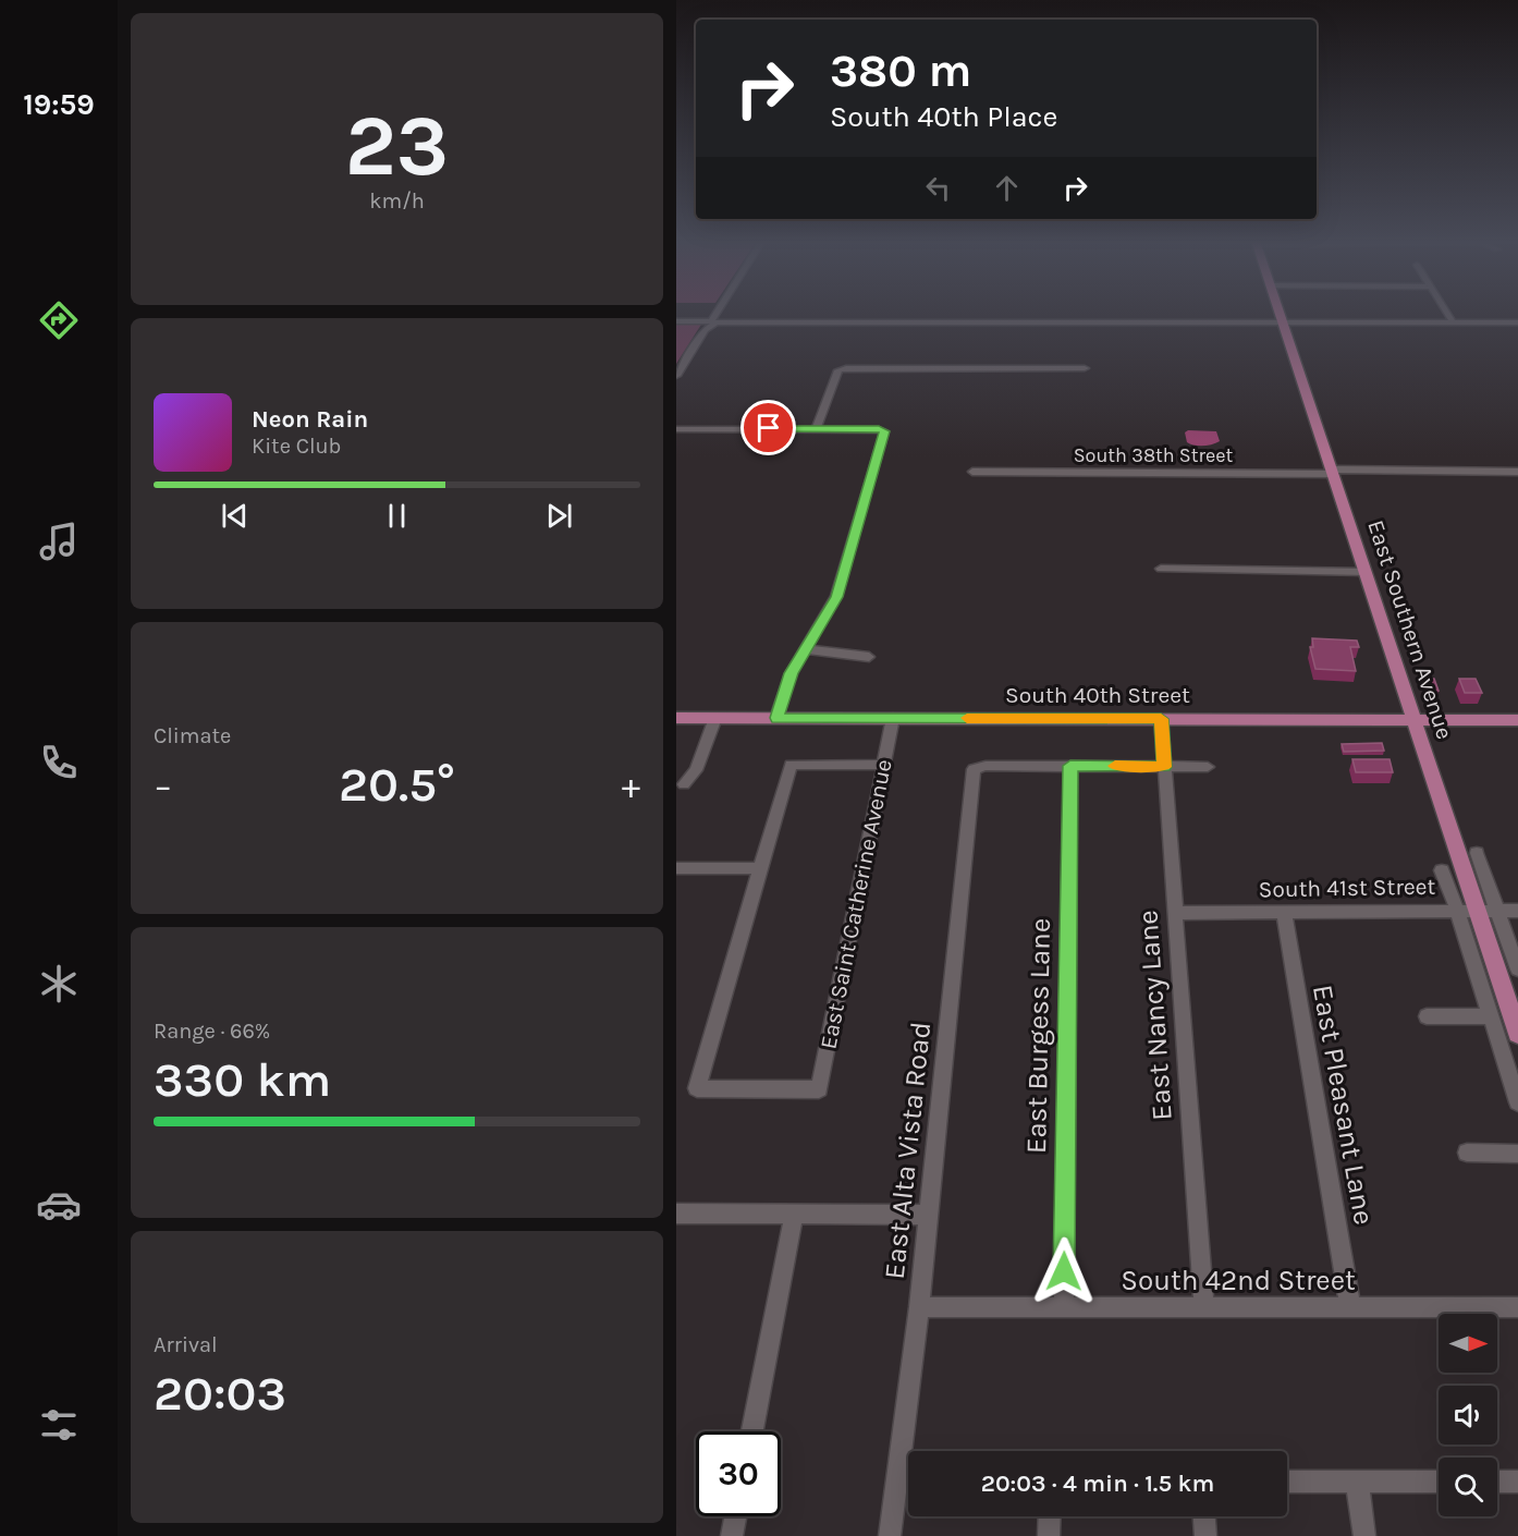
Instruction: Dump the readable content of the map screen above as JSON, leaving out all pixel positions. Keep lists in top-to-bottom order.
{
  "streets": {
    "main road": ["East Southern Avenue", "South 40th Street"],
    "street": [
      "South 38th Street",
      "South 41st Street",
      "East Saint Catherine Avenue",
      "East Nancy Lane",
      "East Burgess Lane",
      "East Pleasant Lane",
      "East Alta Vista Road",
      "South 42nd Street"
    ]
  },
  "crossings": [
    ["South 38th Street", "East Southern Avenue"],
    ["East Southern Avenue", "South 40th Street"],
    ["East Southern Avenue", "South 41st Street"],
    ["South 40th Street", "East Saint Catherine Avenue"],
    ["South 40th Street", "East Nancy Lane"],
    ["South 41st Street", "East Nancy Lane"],
    ["South 41st Street", "East Pleasant Lane"],
    ["East Nancy Lane", "South 42nd Street"],
    ["East Burgess Lane", "East Alta Vista Road"],
    ["East Burgess Lane", "South 42nd Street"],
    ["East Pleasant Lane", "South 42nd Street"],
    ["East Alta Vista Road", "South 42nd Street"]
  ],
  "north": "right",
  "page": {
    "tabs": "19:59",
    "tile": [
      ["23", "km/h"],
      "Climate",
      ["Range · 66%", "330 km"],
      ["Arrival", "20:03"]
    ],
    "turn": ["380 m", "South 40th Place"],
    "song": ["Neon Rain", "Kite Club"],
    "heat": ["−", "20.5°", "+"],
    "limit": "30",
    "trip": "20:03 · 4 min · 1.5 km"
  }
}
